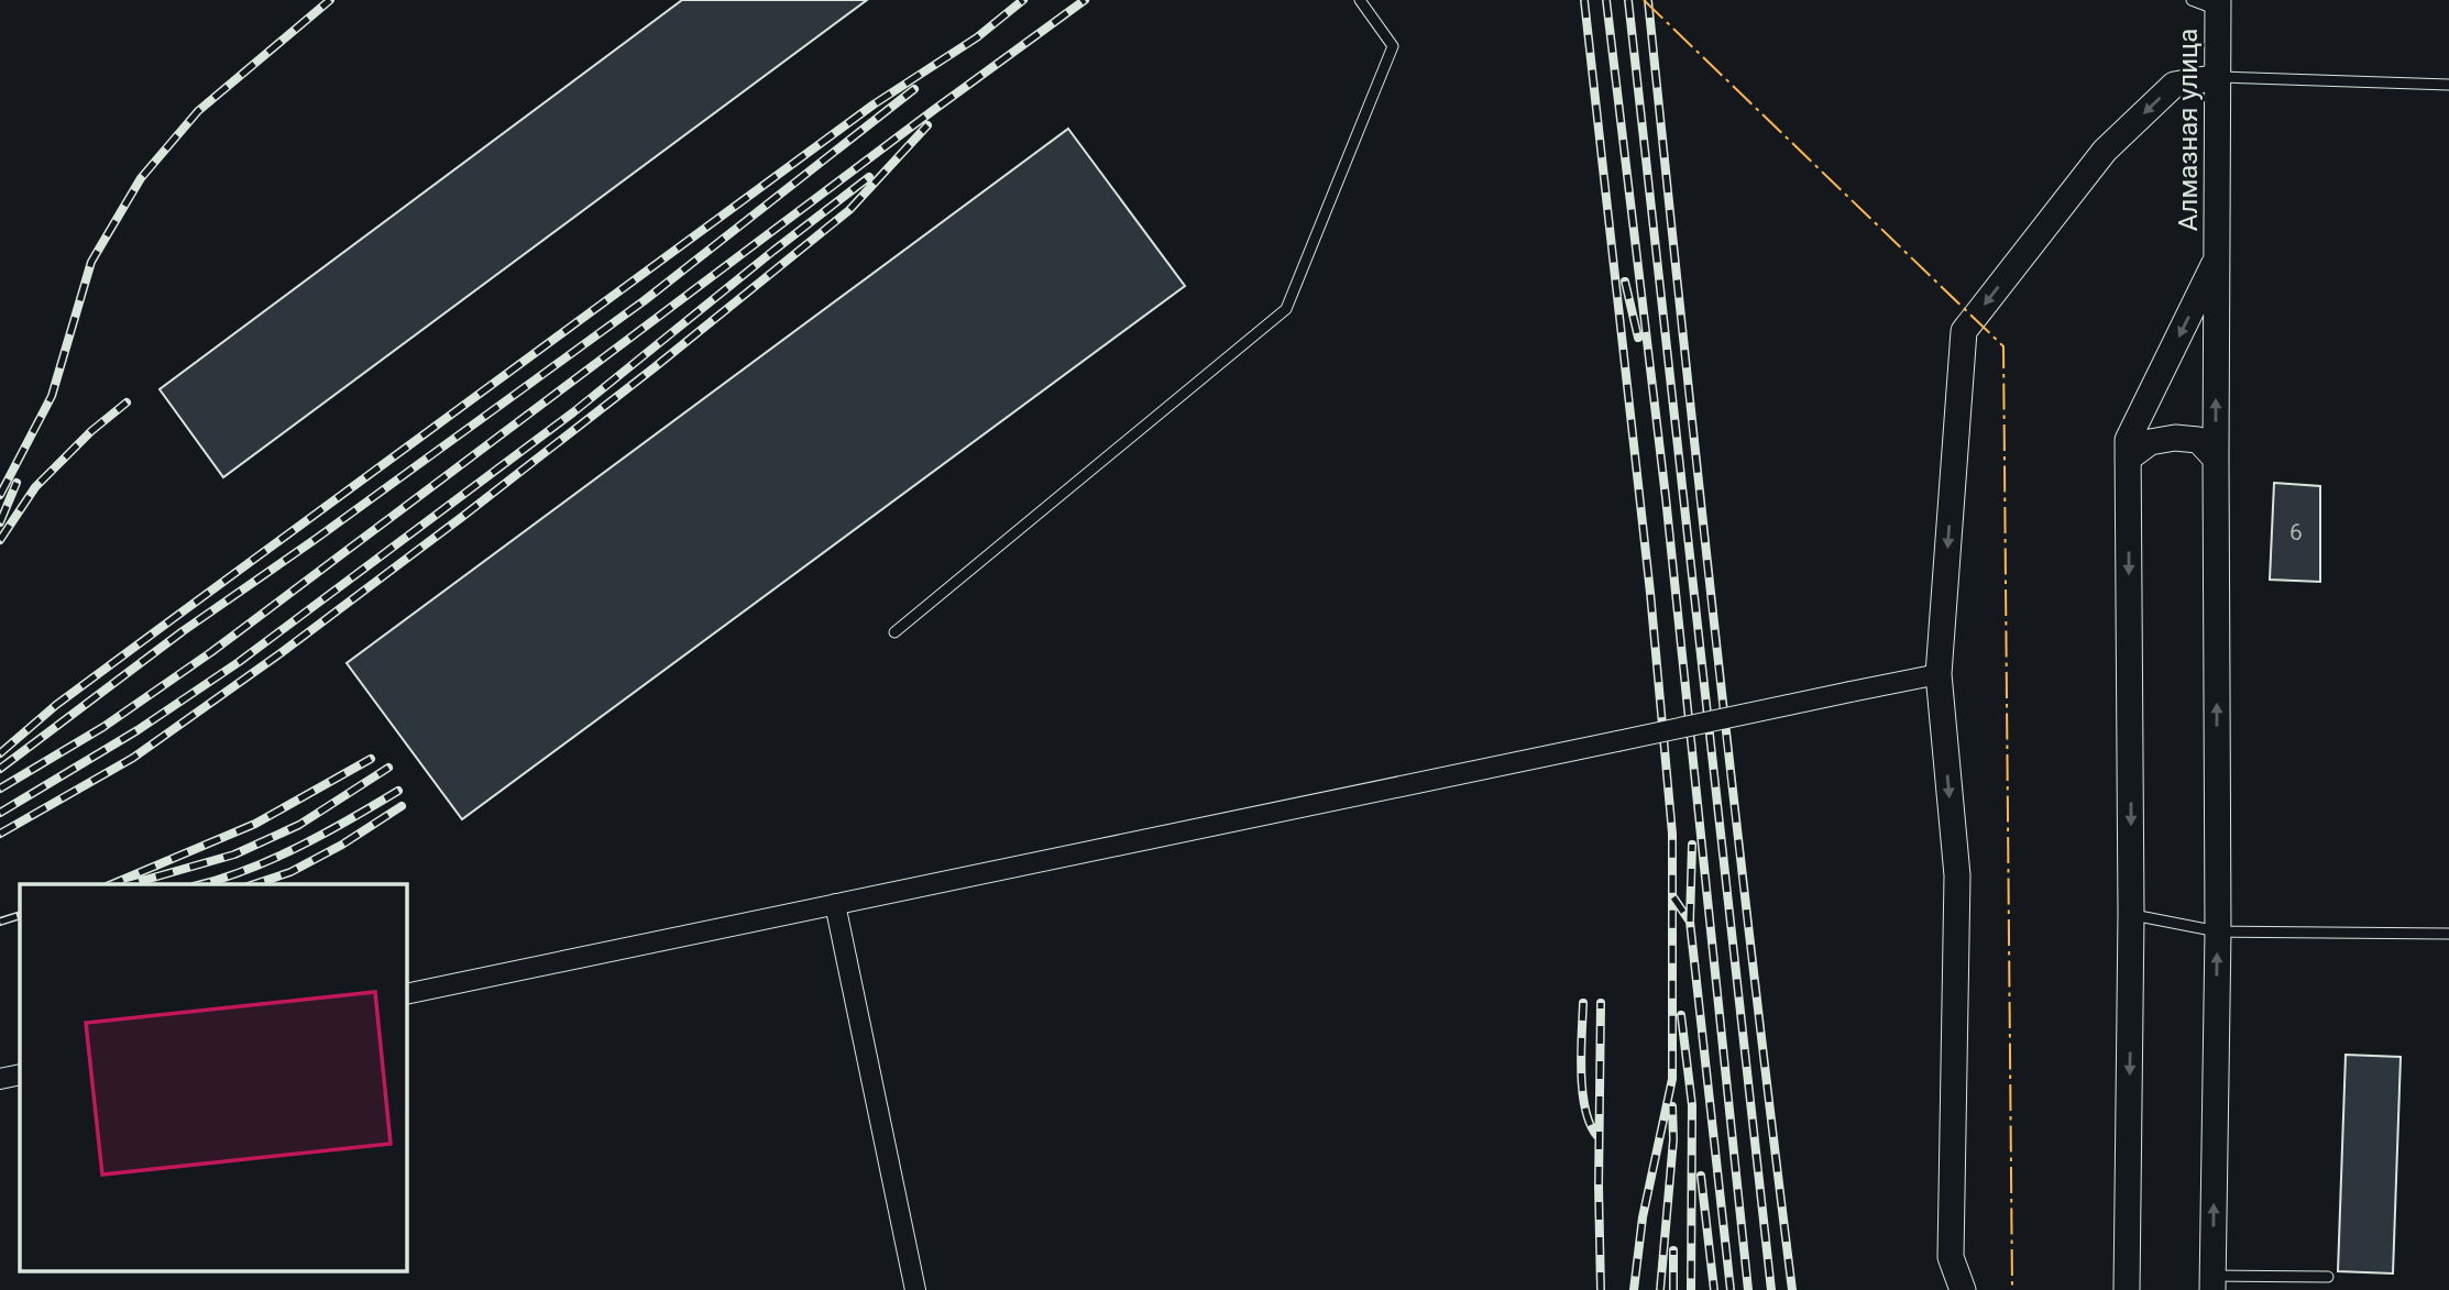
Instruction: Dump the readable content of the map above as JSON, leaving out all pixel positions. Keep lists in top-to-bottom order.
{
  "streets": {
    "street": ["Алмазная улица"]
  },
  "house_numbers": ["6"]
}
